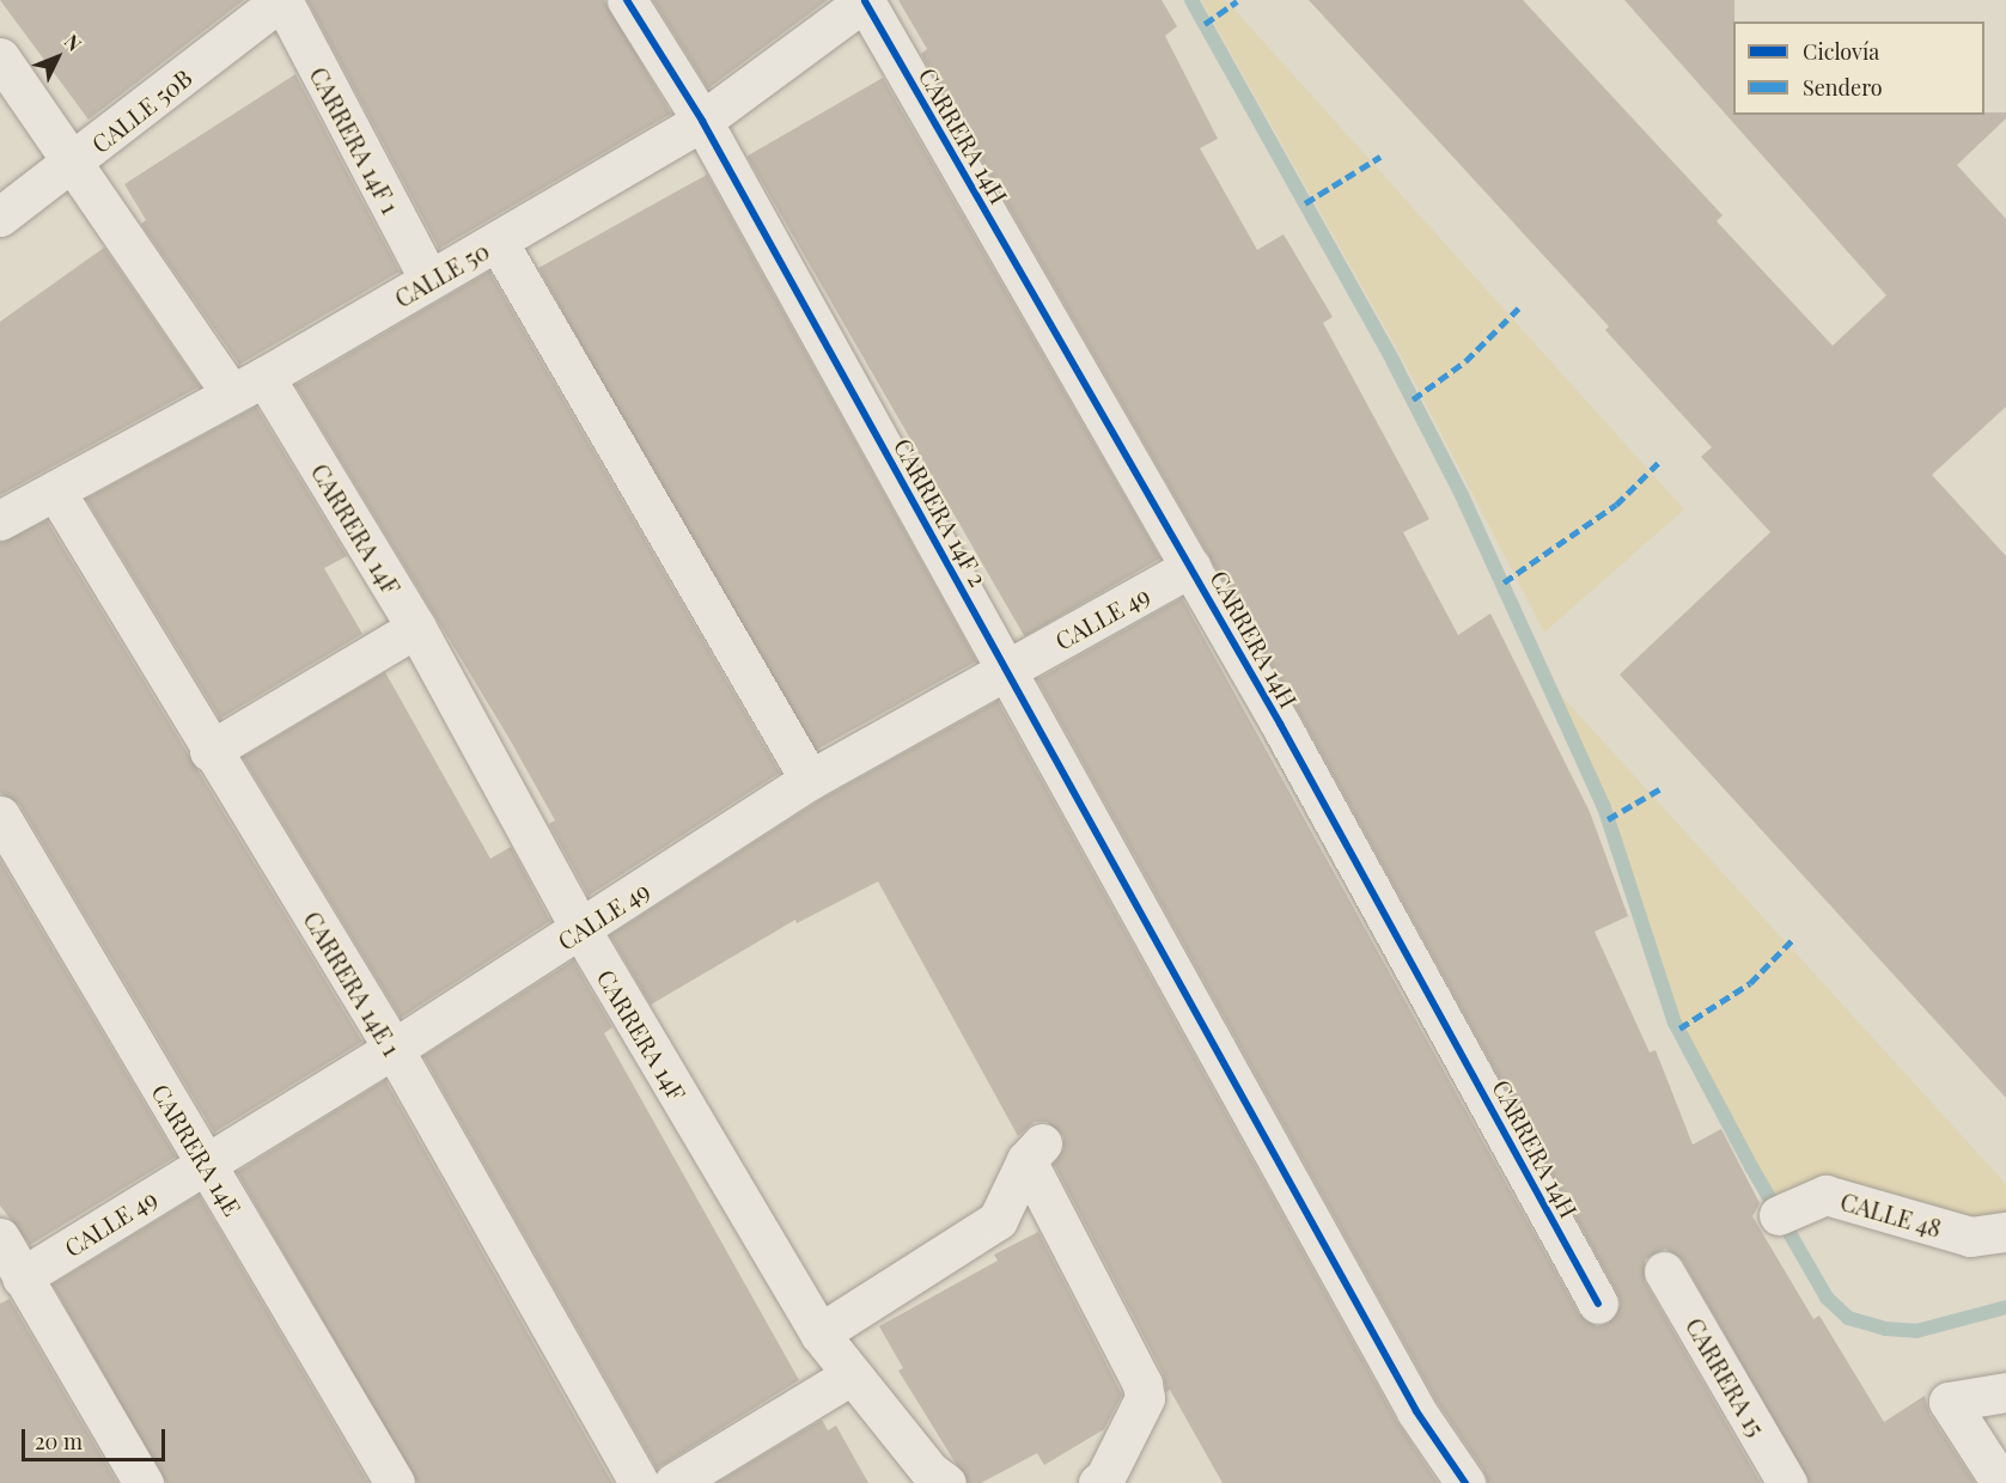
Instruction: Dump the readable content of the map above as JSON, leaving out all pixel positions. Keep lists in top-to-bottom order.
{
  "streets": {
    "street": [
      "CALLE 50B",
      "CARRERA 14H",
      "CARRERA 14F 1",
      "CALLE 50",
      "CARRERA 14F 2",
      "CARRERA 14F",
      "CALLE 49",
      "CARRERA 14E 1",
      "CARRERA 14E",
      "CALLE 48",
      "CARRERA 15"
    ]
  },
  "crossings": [
    ["CALLE 50B", "CARRERA 14F 1"],
    ["CALLE 50B", "CARRERA 14F"],
    ["CARRERA 14H", "CALLE 50"],
    ["CARRERA 14H", "CALLE 49"],
    ["CARRERA 14F 1", "CALLE 50"],
    ["CALLE 50", "CARRERA 14F 2"],
    ["CALLE 50", "CARRERA 14F"],
    ["CALLE 50", "CARRERA 14E 1"],
    ["CARRERA 14F 2", "CALLE 49"],
    ["CARRERA 14F", "CALLE 49"],
    ["CALLE 49", "CARRERA 14E 1"],
    ["CALLE 49", "CARRERA 14E"]
  ],
  "legend": ["Ciclovía", "Sendero"],
  "scale_bar": "20 m",
  "north": "top right"
}
